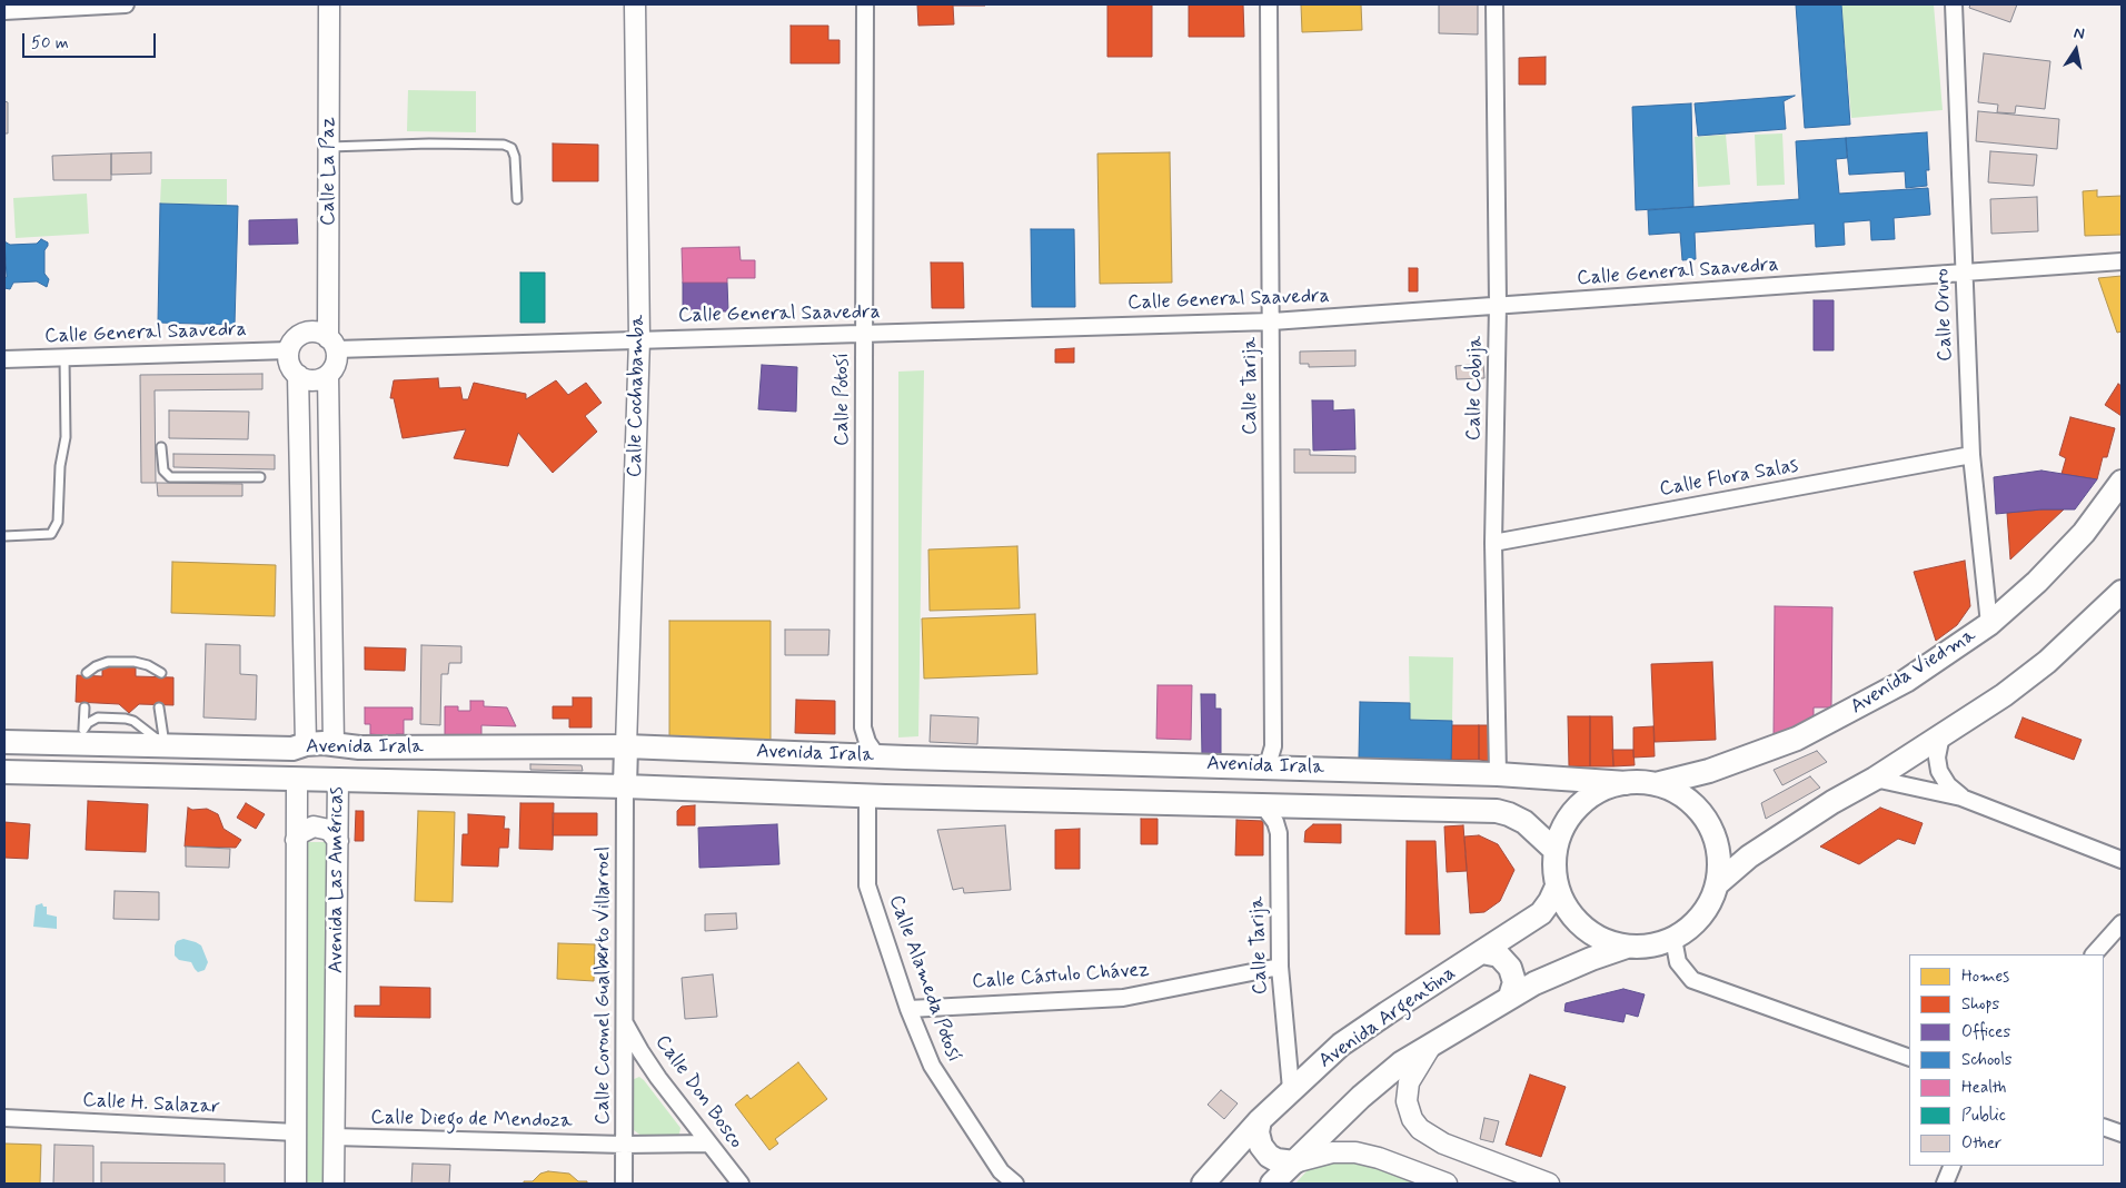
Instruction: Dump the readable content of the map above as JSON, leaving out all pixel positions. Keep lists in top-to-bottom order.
{
  "streets": {
    "main road": [
      "Calle Cochabamba",
      "Avenida Viedma",
      "Avenida Irala",
      "Avenida Las Américas",
      "Avenida Argentina"
    ],
    "street": [
      "Calle La Paz",
      "Calle General Saavedra",
      "Calle Oruro",
      "Calle Tarija",
      "Calle Cobija",
      "Calle Potosí",
      "Calle Flora Salas",
      "Calle Cástulo Chávez",
      "Calle Alameda Potosí",
      "Calle Coronel Gualberto Villarroel",
      "Calle Don Bosco",
      "Calle H. Salazar",
      "Calle Diego de Mendoza"
    ]
  },
  "crossings": [
    ["Calle La Paz", "Calle General Saavedra"],
    ["Calle La Paz", "Avenida Las Américas"],
    ["Calle General Saavedra", "Calle Oruro"],
    ["Calle General Saavedra", "Calle Tarija"],
    ["Calle General Saavedra", "Calle Cobija"],
    ["Calle General Saavedra", "Calle Cochabamba"],
    ["Calle General Saavedra", "Calle Potosí"],
    ["Calle General Saavedra", "Avenida Las Américas"],
    ["Calle Oruro", "Calle Flora Salas"],
    ["Calle Oruro", "Avenida Viedma"],
    ["Calle Tarija", "Avenida Irala"],
    ["Calle Tarija", "Calle Cástulo Chávez"],
    ["Calle Tarija", "Avenida Argentina"],
    ["Calle Cobija", "Calle Flora Salas"],
    ["Calle Cobija", "Avenida Irala"],
    ["Calle Cochabamba", "Avenida Irala"],
    ["Calle Cochabamba", "Calle Coronel Gualberto Villarroel"],
    ["Calle Potosí", "Avenida Irala"],
    ["Avenida Viedma", "Avenida Irala"],
    ["Avenida Viedma", "Avenida Argentina"],
    ["Avenida Irala", "Avenida Las Américas"],
    ["Avenida Irala", "Calle Alameda Potosí"],
    ["Avenida Irala", "Calle Coronel Gualberto Villarroel"],
    ["Avenida Irala", "Avenida Argentina"],
    ["Avenida Las Américas", "Calle H. Salazar"],
    ["Avenida Las Américas", "Calle Diego de Mendoza"],
    ["Calle Cástulo Chávez", "Calle Alameda Potosí"],
    ["Calle Coronel Gualberto Villarroel", "Calle Don Bosco"],
    ["Calle Coronel Gualberto Villarroel", "Calle Diego de Mendoza"],
    ["Calle Don Bosco", "Calle Diego de Mendoza"]
  ],
  "legend": [
    "Homes",
    "Shops",
    "Offices",
    "Schools",
    "Health",
    "Public",
    "Other"
  ],
  "scale_bar": "50 m",
  "north": "top"
}
